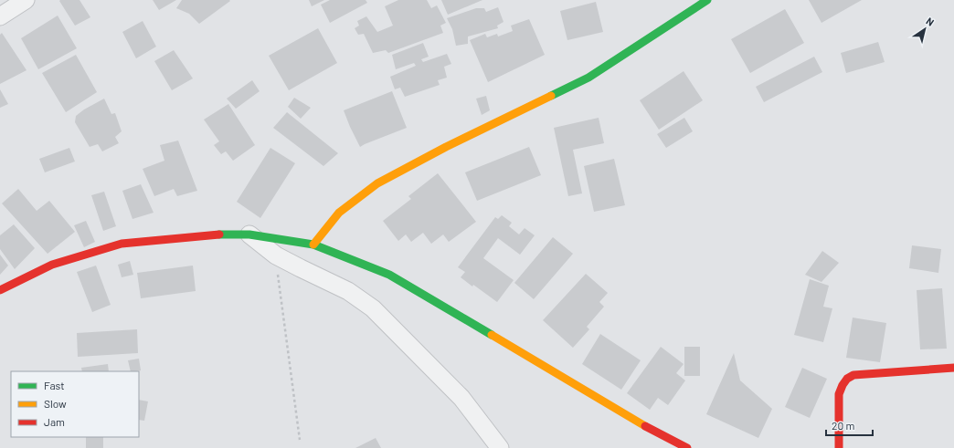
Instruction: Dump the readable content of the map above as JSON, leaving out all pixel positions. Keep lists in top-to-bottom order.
{
  "legend": ["Fast", "Slow", "Jam"],
  "scale_bar": "20 m",
  "north": "top right"
}
